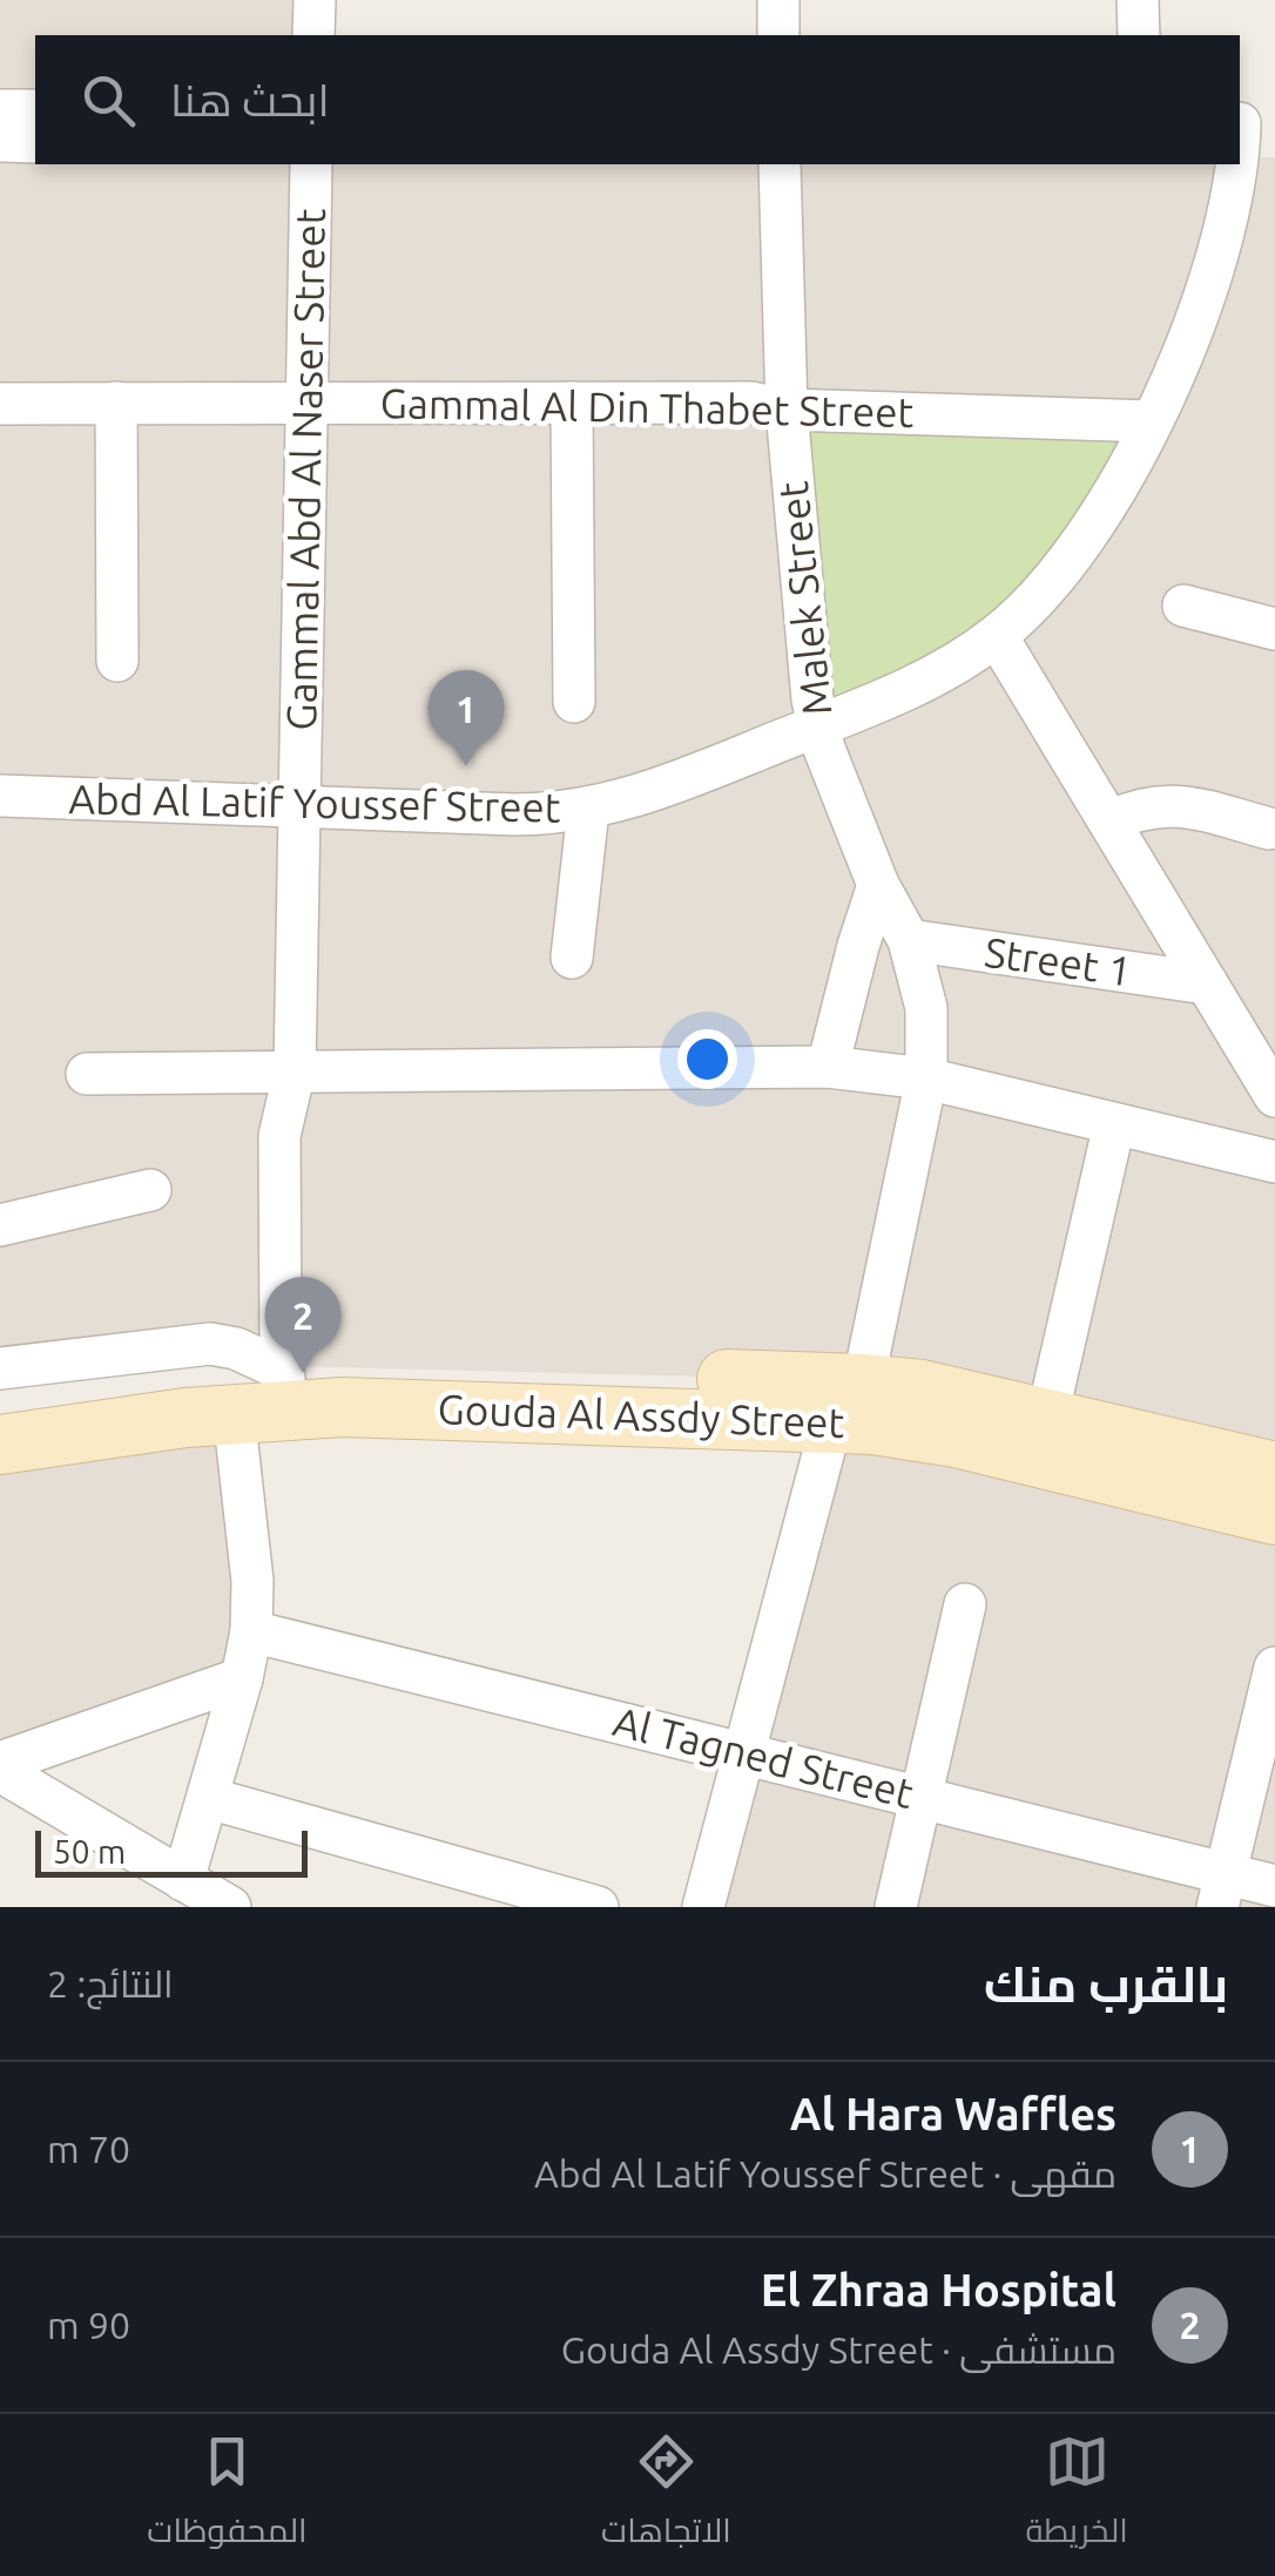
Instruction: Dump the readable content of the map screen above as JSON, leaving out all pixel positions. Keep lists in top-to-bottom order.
{
  "streets": {
    "main road": ["Gouda Al Assdy Street"],
    "street": [
      "Gammal Al Din Thabet Street",
      "Gammal Abd Al Naser Street",
      "Malek Street",
      "Abd Al Latif Youssef Street",
      "Street 1",
      "Al Tagned Street"
    ]
  },
  "crossings": [
    ["Gammal Al Din Thabet Street", "Gammal Abd Al Naser Street"],
    ["Gammal Al Din Thabet Street", "Malek Street"],
    ["Gammal Al Din Thabet Street", "Abd Al Latif Youssef Street"],
    ["Gammal Abd Al Naser Street", "Abd Al Latif Youssef Street"],
    ["Gammal Abd Al Naser Street", "Gouda Al Assdy Street"],
    ["Gammal Abd Al Naser Street", "Al Tagned Street"],
    ["Malek Street", "Abd Al Latif Youssef Street"],
    ["Malek Street", "Street 1"],
    ["Malek Street", "Gouda Al Assdy Street"],
    ["Malek Street", "Al Tagned Street"]
  ],
  "scale_bar": "50 m",
  "page": {
    "search": "ابحث هنا",
    "pins": ["1", "2"],
    "scale": "50 m",
    "heading": ["بالقرب منك", "النتائج: 2"],
    "list": [
      {
        "mark": "1",
        "name": "Al Hara Waffles",
        "note": "مقهى · Abd Al Latif Youssef Street",
        "value": "70 m"
      },
      {
        "mark": "2",
        "name": "El Zhraa Hospital",
        "note": "مستشفى · Gouda Al Assdy Street",
        "value": "90 m"
      }
    ],
    "nav": ["الخريطة", "الاتجاهات", "المحفوظات"]
  }
}
